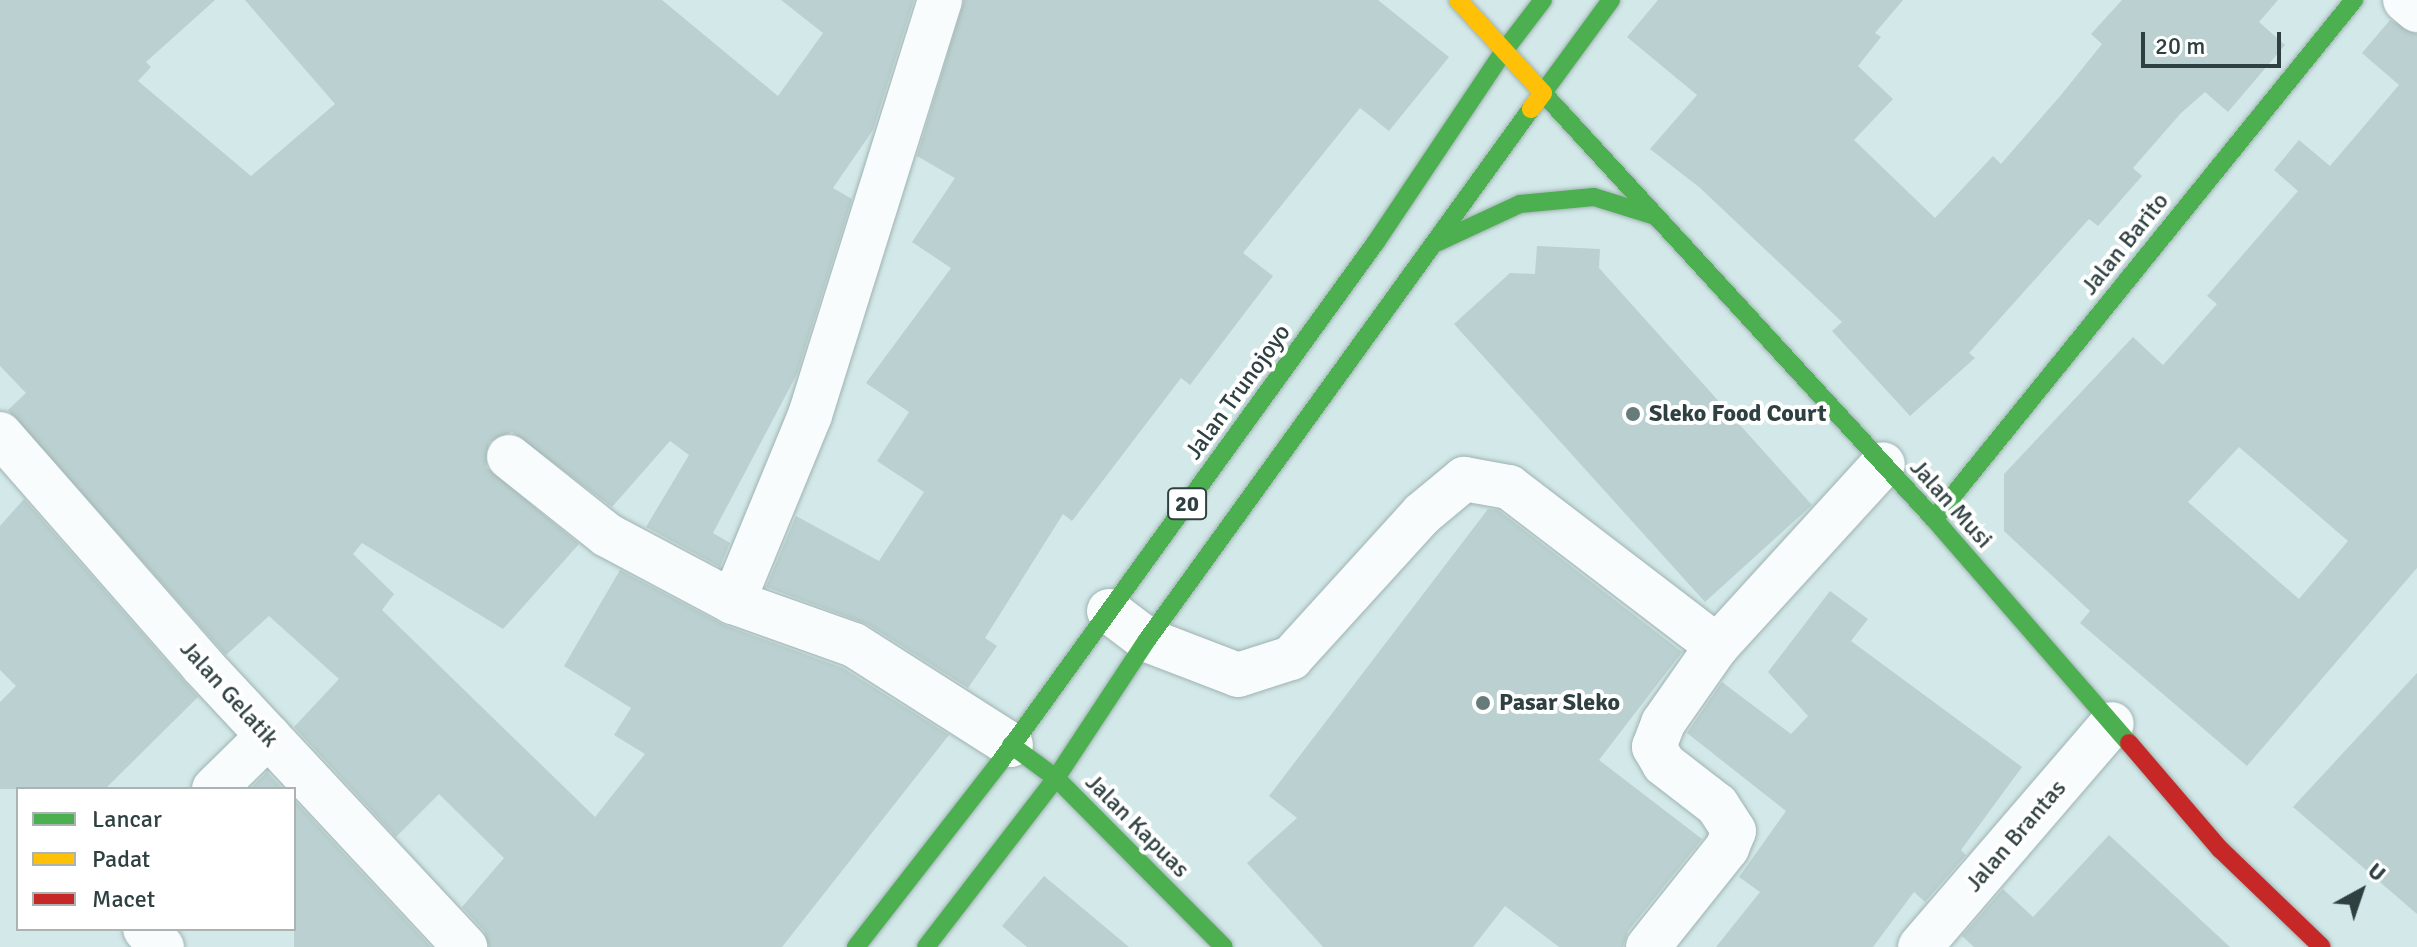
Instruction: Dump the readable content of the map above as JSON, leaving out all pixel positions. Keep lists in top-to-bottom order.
{
  "streets": {
    "main road": [
      "Jalan Barito",
      "Jalan Trunojoyo",
      "20",
      "Jalan Musi",
      "Jalan Kapuas"
    ],
    "street": ["Jalan Gelatik", "Jalan Brantas"]
  },
  "crossings": [
    ["Jalan Barito", "Jalan Musi"],
    ["Jalan Trunojoyo", "Jalan Musi"],
    ["Jalan Trunojoyo", "Jalan Kapuas"],
    ["20", "Jalan Musi"],
    ["20", "Jalan Kapuas"],
    ["Jalan Musi", "Jalan Brantas"]
  ],
  "places": ["Sleko Food Court", "Pasar Sleko"],
  "legend": ["Lancar", "Padat", "Macet"],
  "scale_bar": "20 m",
  "north": "top right"
}
